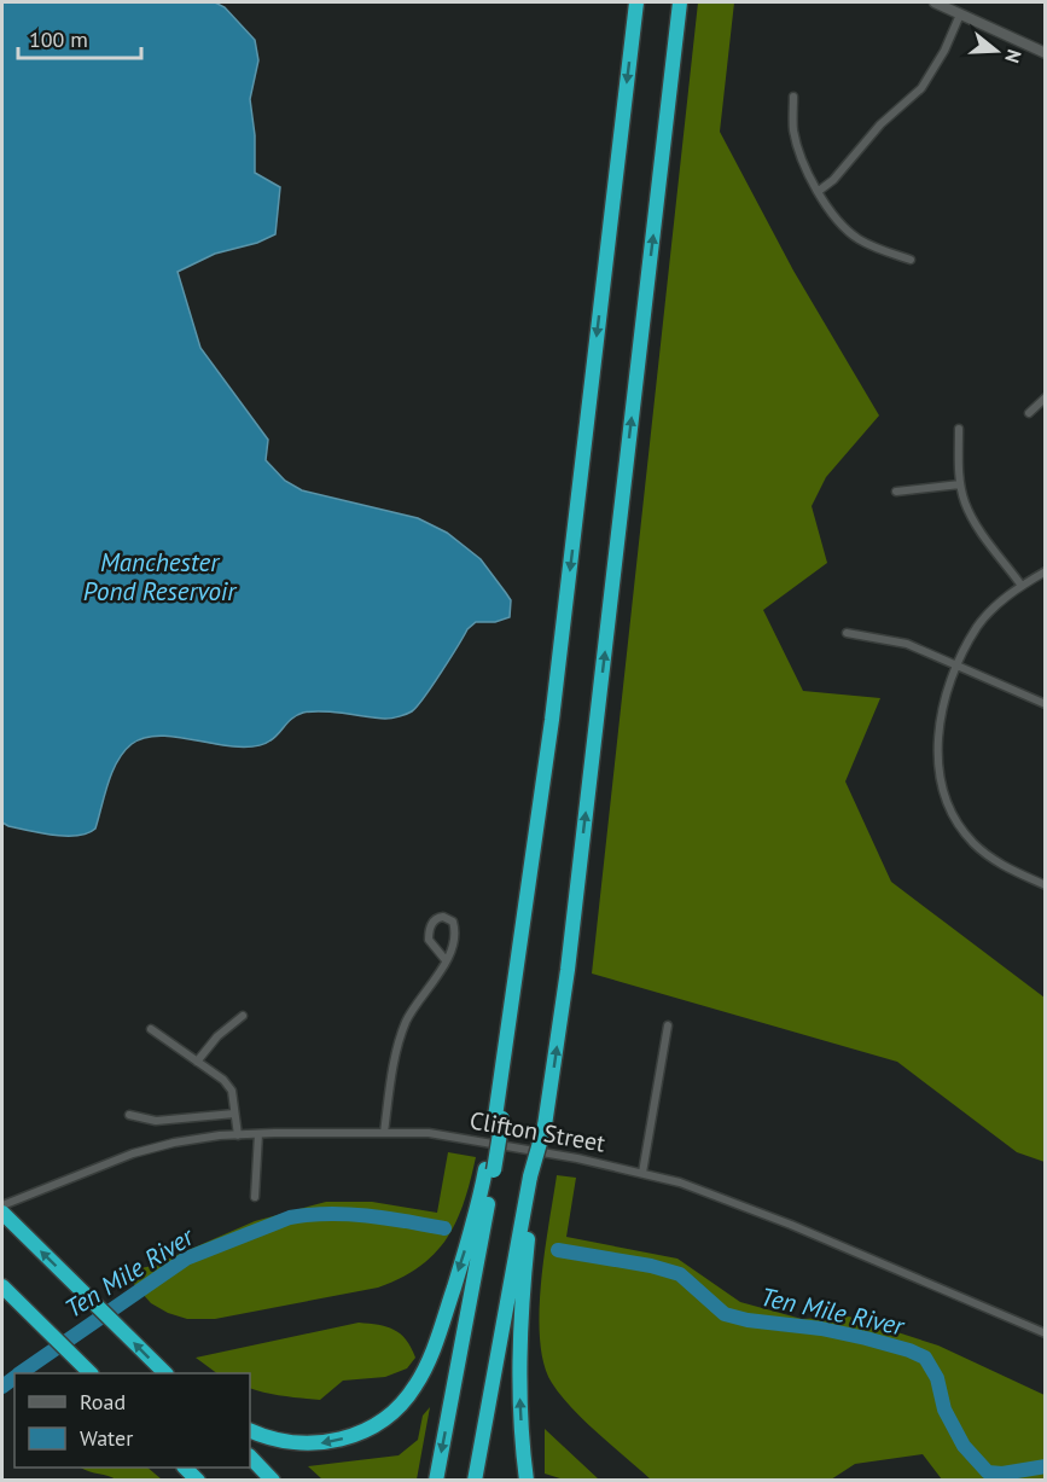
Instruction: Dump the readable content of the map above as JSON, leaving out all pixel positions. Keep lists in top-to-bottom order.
{
  "streets": {
    "street": ["Clifton Street"]
  },
  "water": ["Manchester Pond Reservoir", "Ten Mile River"],
  "legend": ["Road", "Water"],
  "scale_bar": "100 m",
  "north": "right"
}
